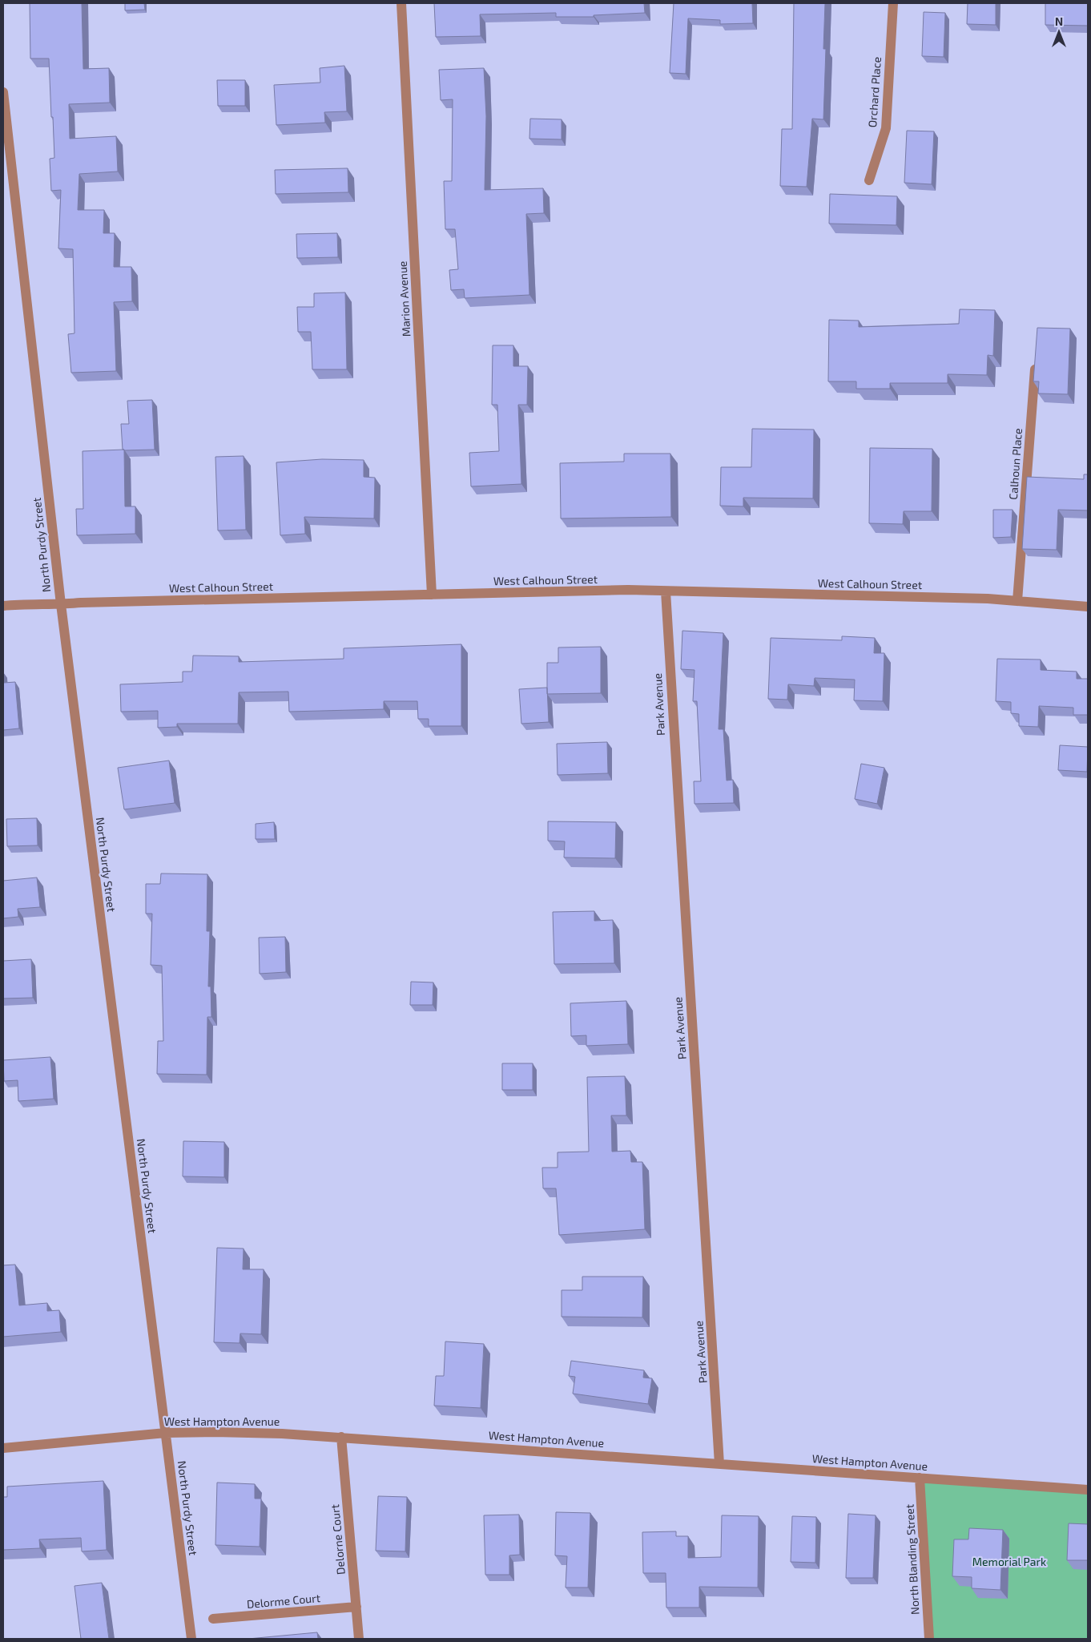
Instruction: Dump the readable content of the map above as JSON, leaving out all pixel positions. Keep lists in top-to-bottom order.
{
  "streets": {
    "street": [
      "Orchard Place",
      "Marion Avenue",
      "Calhoun Place",
      "North Purdy Street",
      "West Calhoun Street",
      "Park Avenue",
      "West Hampton Avenue",
      "Delorne Court",
      "North Blanding Street",
      "Delorme Court"
    ]
  },
  "crossings": [
    ["Marion Avenue", "West Calhoun Street"],
    ["Calhoun Place", "West Calhoun Street"],
    ["North Purdy Street", "West Calhoun Street"],
    ["North Purdy Street", "West Hampton Avenue"],
    ["West Calhoun Street", "Park Avenue"],
    ["Park Avenue", "West Hampton Avenue"],
    ["West Hampton Avenue", "Delorne Court"],
    ["West Hampton Avenue", "North Blanding Street"],
    ["Delorne Court", "Delorme Court"]
  ],
  "parks": ["Memorial Park"],
  "north": "top"
}
